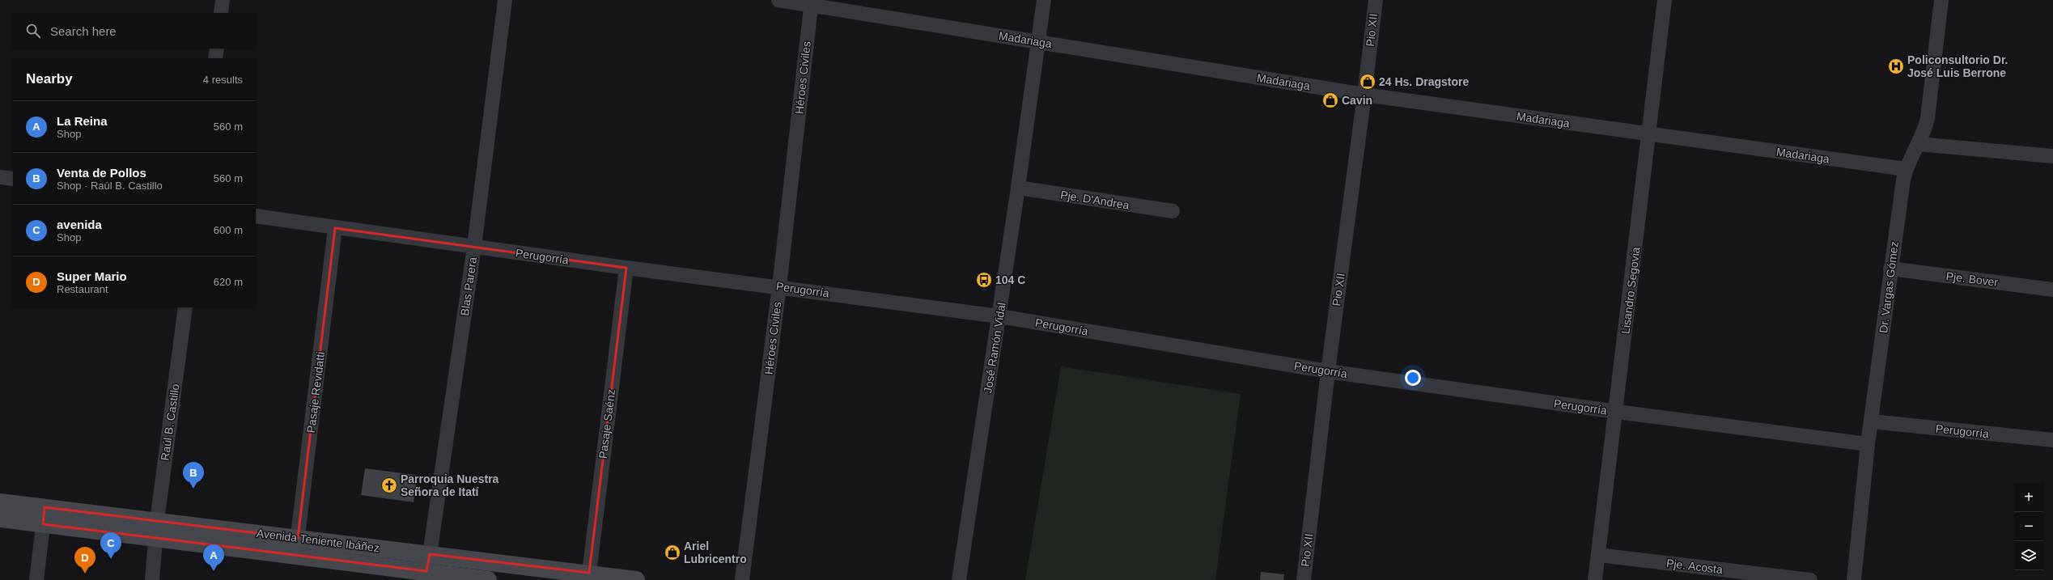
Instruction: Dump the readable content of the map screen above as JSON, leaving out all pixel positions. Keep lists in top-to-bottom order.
{
  "streets": {
    "main road": ["Avenida Teniente Ibáñez"],
    "street": [
      "Pio XII",
      "Madariaga",
      "Héroes Civiles",
      "Pje. D'Andrea",
      "Perugorría",
      "Pje. Bover",
      "Blas Parera",
      "Dr. Vargas Gómez",
      "Lisandro Segovia",
      "José Ramón Vidal",
      "Pasaje Revidatti",
      "Raúl B. Castillo",
      "Pasaje Saénz",
      "Pje. Acosta"
    ]
  },
  "crossings": [
    ["Pio XII", "Madariaga"],
    ["Pio XII", "Perugorría"],
    ["Madariaga", "Héroes Civiles"],
    ["Madariaga", "Dr. Vargas Gómez"],
    ["Madariaga", "Lisandro Segovia"],
    ["Madariaga", "José Ramón Vidal"],
    ["Héroes Civiles", "Perugorría"],
    ["Pje. D'Andrea", "José Ramón Vidal"],
    ["Perugorría", "Blas Parera"],
    ["Perugorría", "Dr. Vargas Gómez"],
    ["Perugorría", "Lisandro Segovia"],
    ["Perugorría", "José Ramón Vidal"],
    ["Perugorría", "Pasaje Revidatti"],
    ["Perugorría", "Pasaje Saénz"],
    ["Pje. Bover", "Dr. Vargas Gómez"],
    ["Blas Parera", "Avenida Teniente Ibáñez"],
    ["Lisandro Segovia", "Pje. Acosta"],
    ["Pasaje Revidatti", "Avenida Teniente Ibáñez"],
    ["Raúl B. Castillo", "Avenida Teniente Ibáñez"],
    ["Pasaje Saénz", "Avenida Teniente Ibáñez"]
  ],
  "places": {
    "hospital": ["Policonsultorio Dr. José Luis Berrone"],
    "shop": ["24 Hs. Dragstore", "Cavin", "Ariel Lubricentro"],
    "bus stop": ["104 C"],
    "church": ["Parroquia Nuestra Señora de Itatí"]
  },
  "page": {
    "search": "Search here",
    "heading": ["Nearby", "4 results"],
    "list": [
      {
        "mark": "A",
        "name": "La Reina",
        "note": "Shop",
        "value": "560 m"
      },
      {
        "mark": "B",
        "name": "Venta de Pollos",
        "note": "Shop · Raúl B. Castillo",
        "value": "560 m"
      },
      {
        "mark": "C",
        "name": "avenida",
        "note": "Shop",
        "value": "600 m"
      },
      {
        "mark": "D",
        "name": "Super Mario",
        "note": "Restaurant",
        "value": "620 m"
      }
    ],
    "pins": [
      "B",
      "C",
      "A",
      "D"
    ],
    "map_buttons": ["+", "−"]
  }
}
